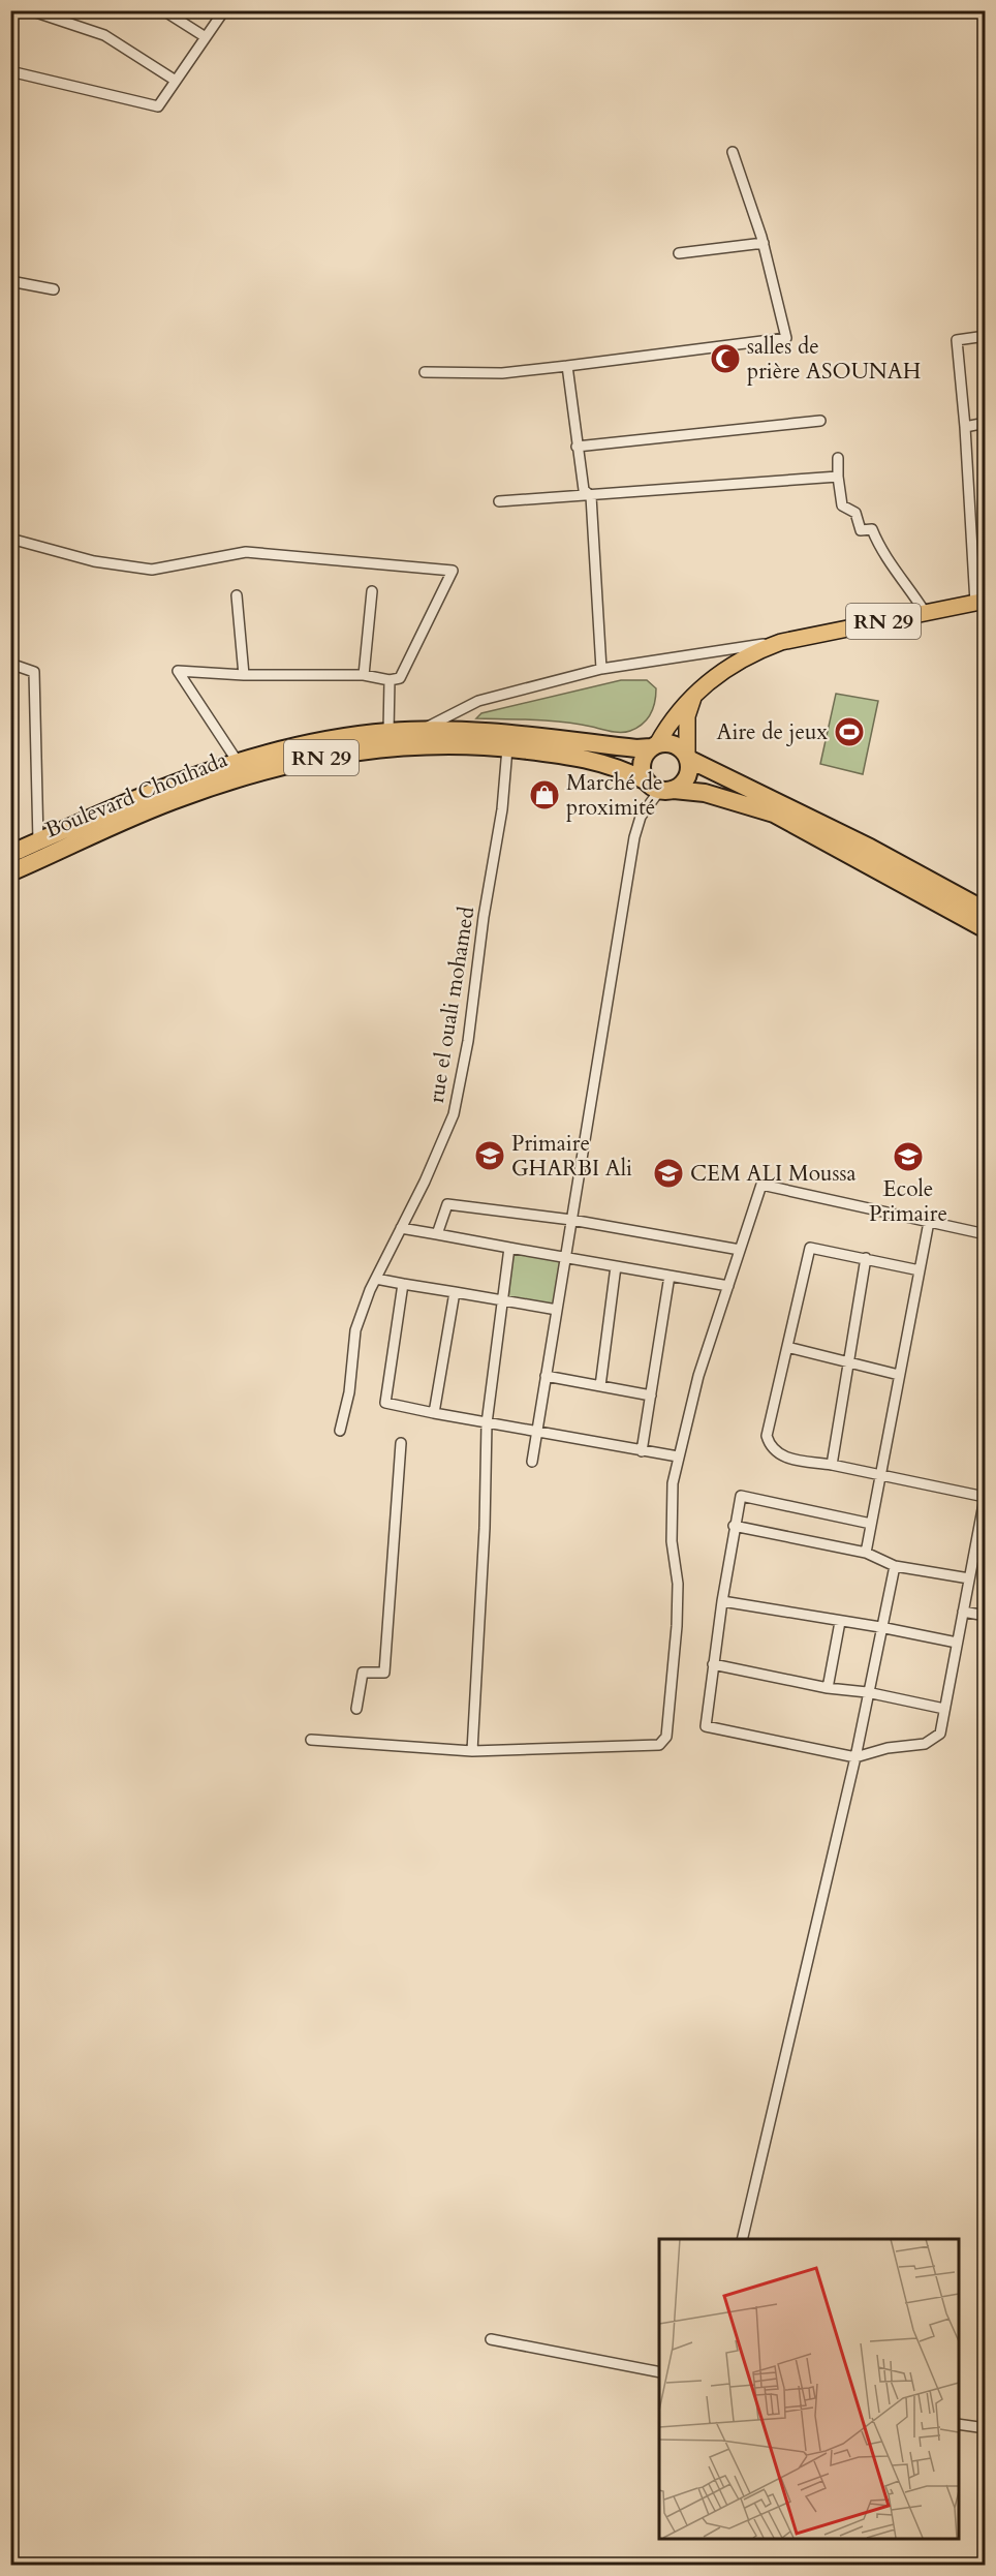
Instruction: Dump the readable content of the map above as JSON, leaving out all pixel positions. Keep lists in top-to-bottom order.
{
  "streets": {
    "highway": ["RN 29", "Boulevard Chouhada"],
    "street": ["rue el ouali mohamed"]
  },
  "crossings": [
    ["RN 29", "Boulevard Chouhada"],
    ["Boulevard Chouhada", "rue el ouali mohamed"]
  ],
  "places": {
    "mosque": ["salles de prière ASOUNAH"],
    "sports": ["Aire de jeux"],
    "shop": ["Marché de proximité"],
    "school or university": ["Primaire GHARBI Ali", "Ecole Primaire", "CEM ALI Moussa"]
  }
}
